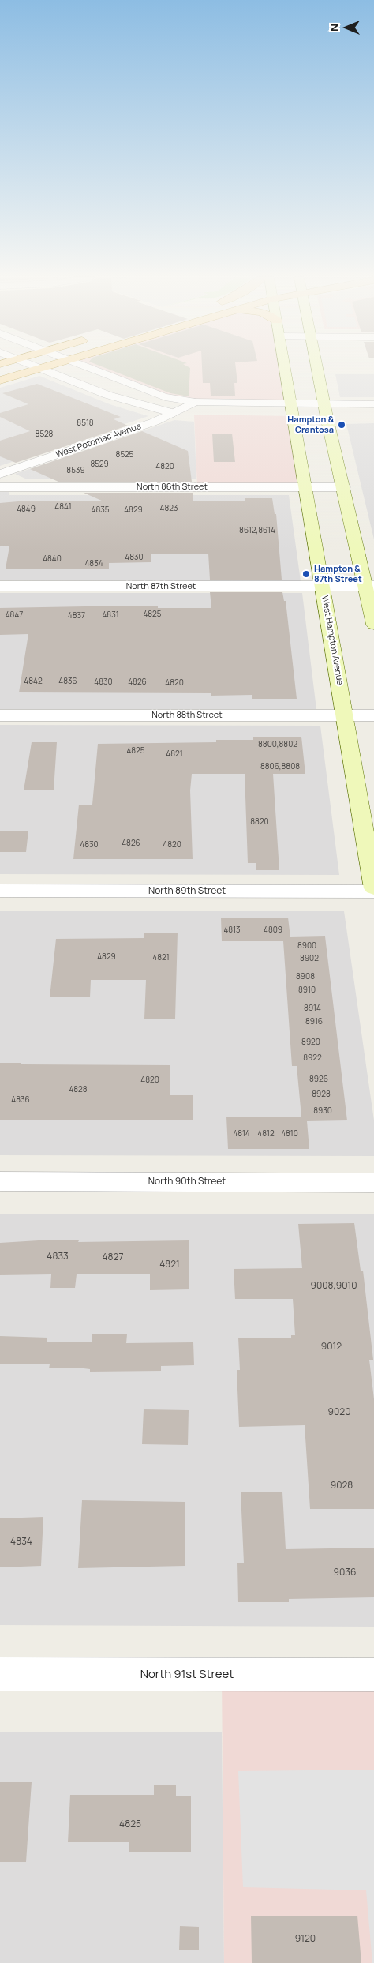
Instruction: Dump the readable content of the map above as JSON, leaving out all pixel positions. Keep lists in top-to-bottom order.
{
  "streets": {
    "main road": ["West Hampton Avenue"],
    "street": [
      "West Potomac Avenue",
      "North 86th Street",
      "North 87th Street",
      "North 88th Street",
      "North 89th Street",
      "North 90th Street",
      "North 91st Street"
    ]
  },
  "crossings": [
    ["North 86th Street", "West Hampton Avenue"],
    ["North 87th Street", "West Hampton Avenue"],
    ["West Hampton Avenue", "North 88th Street"],
    ["West Hampton Avenue", "North 89th Street"]
  ],
  "places": ["Hampton & Grantosa", "Hampton & 87th Street"],
  "house_numbers": [
    "8518",
    "8528",
    "8525",
    "8529",
    "4820",
    "8539",
    "4841",
    "4823",
    "4849",
    "4835",
    "4829",
    "8612,8614",
    "4830",
    "4840",
    "4834",
    "4825",
    "4847",
    "4831",
    "4837",
    "4842",
    "4836",
    "4830",
    "4826",
    "4820",
    "8800,8802",
    "4825",
    "4821",
    "8806,8808",
    "8820",
    "4826",
    "4830",
    "4820",
    "4813",
    "4809",
    "8900",
    "4829",
    "4821",
    "8902",
    "8908",
    "8910",
    "8914",
    "8916",
    "8920",
    "8922",
    "8926",
    "4820",
    "4828",
    "8928",
    "4836",
    "8930",
    "4814",
    "4812",
    "4810",
    "4833",
    "4827",
    "4821",
    "9008,9010",
    "9012",
    "9020",
    "9028",
    "4834",
    "9036",
    "4825",
    "9120"
  ],
  "north": "left"
}
